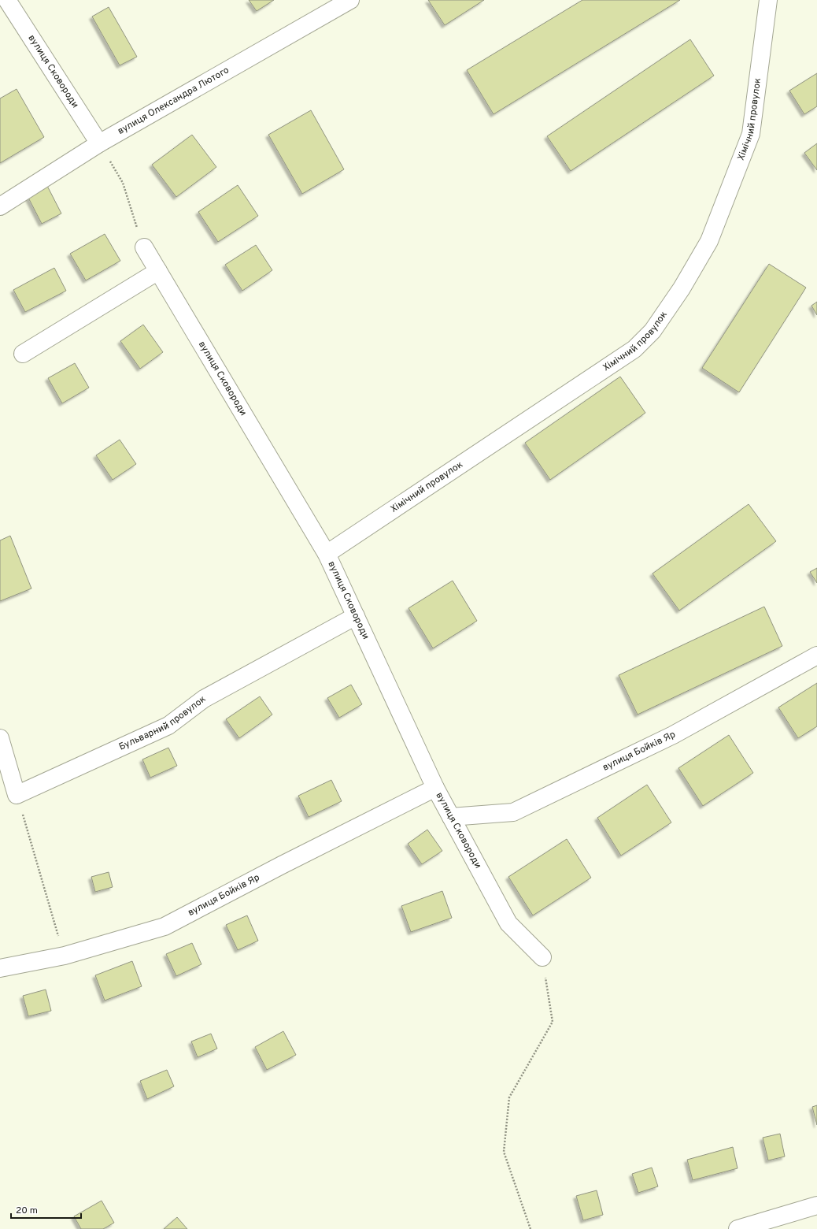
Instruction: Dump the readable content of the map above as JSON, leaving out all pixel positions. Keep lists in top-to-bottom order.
{
  "streets": {
    "street": [
      "вулиця Сковороди",
      "вулиця Олександра Лютого",
      "Хімічний провулок",
      "Бульварний провулок",
      "вулиця Бойків Яр"
    ]
  },
  "crossings": [
    ["вулиця Сковороди", "вулиця Олександра Лютого"],
    ["вулиця Сковороди", "Хімічний провулок"],
    ["вулиця Сковороди", "Бульварний провулок"],
    ["вулиця Сковороди", "вулиця Бойків Яр"]
  ],
  "scale_bar": "20 m"
}
